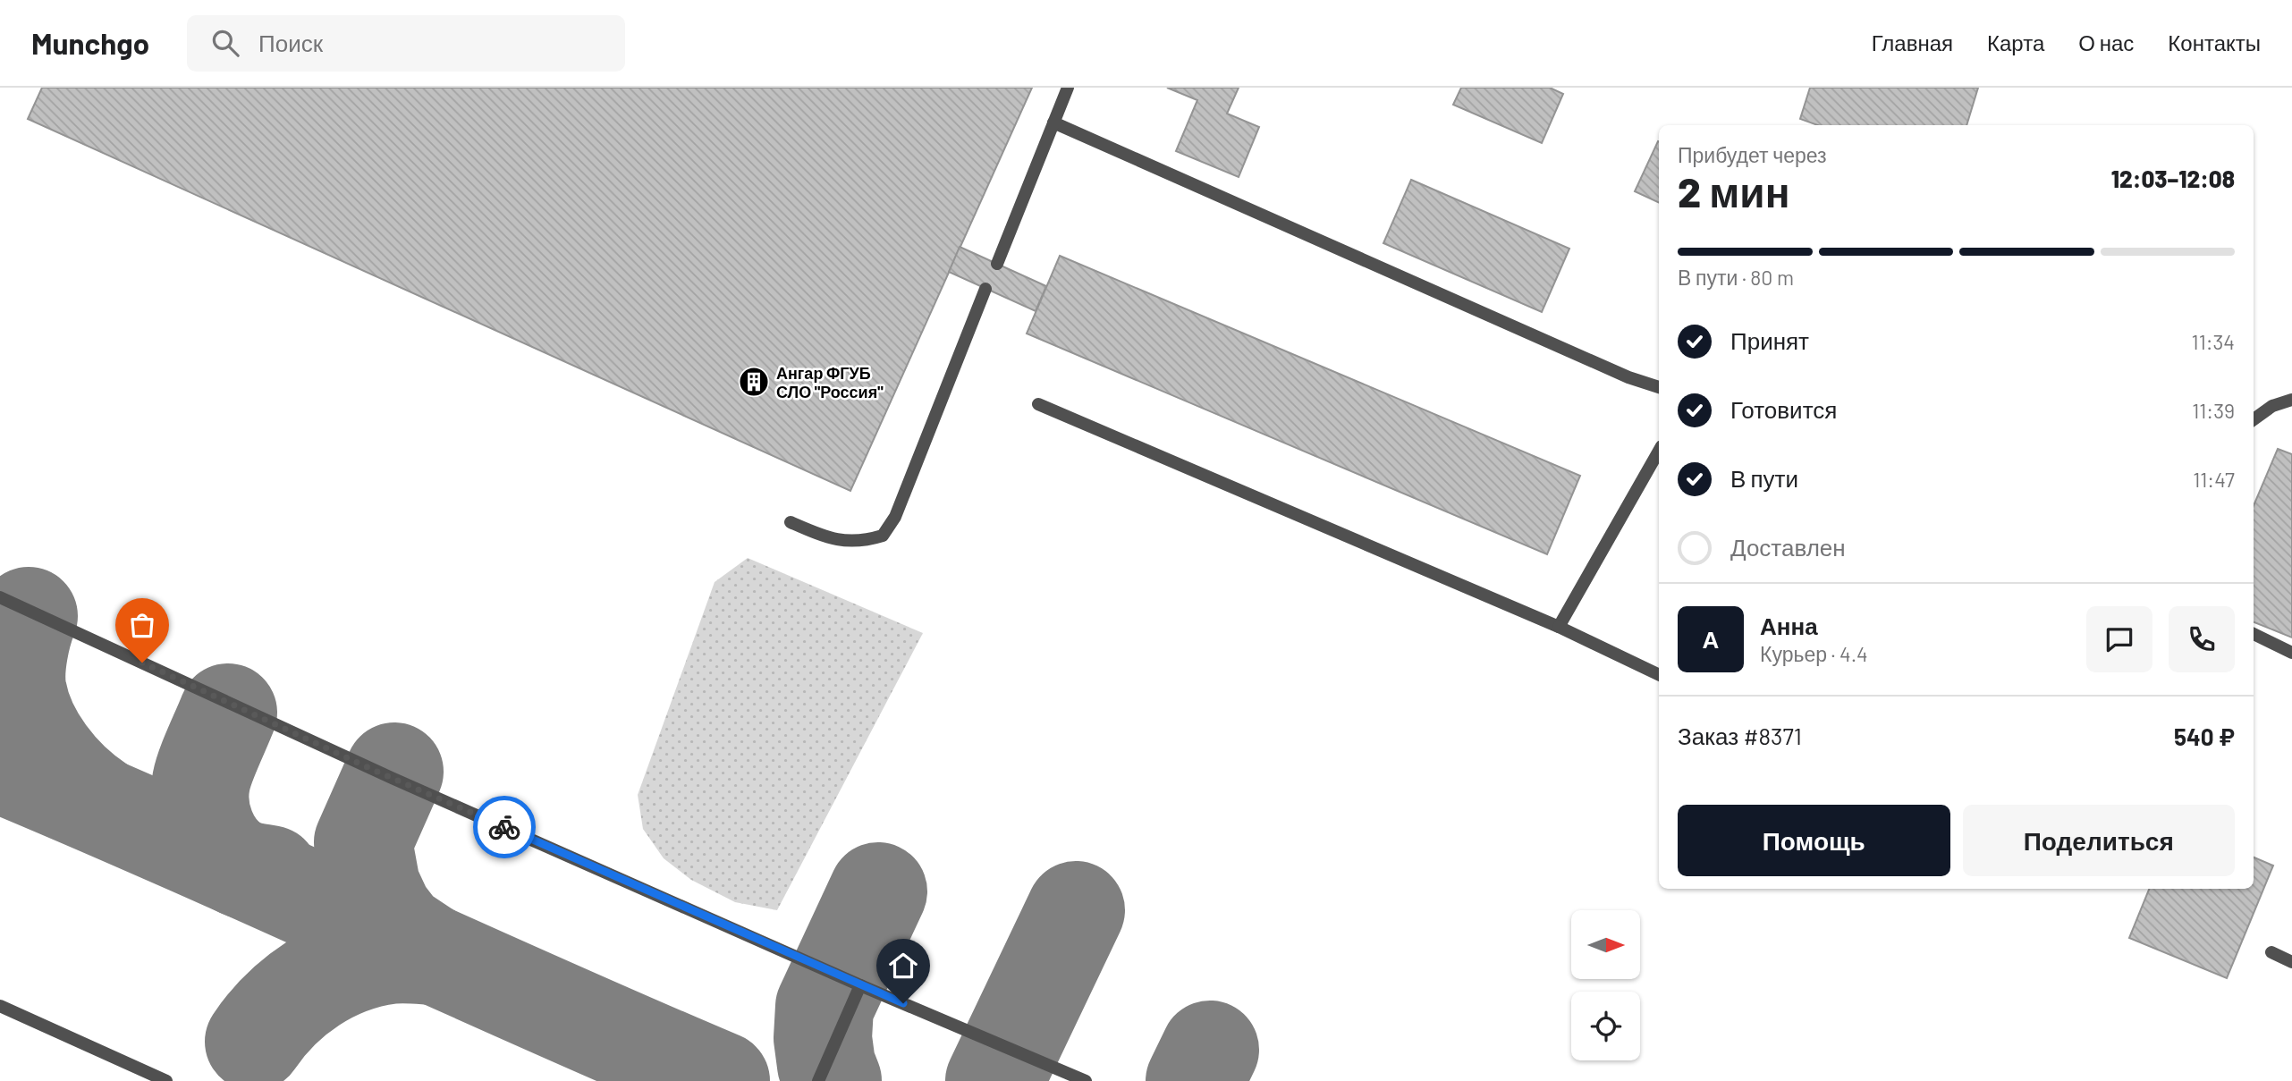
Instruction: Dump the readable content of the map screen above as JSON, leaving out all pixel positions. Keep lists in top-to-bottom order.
{
  "places": {
    "building": ["Ангар ФГУБ СЛО \"Россия\""]
  },
  "north": "right",
  "page": {
    "header": "Munchgo",
    "search": "Поиск",
    "nav": [
      "Главная",
      "Карта",
      "О нас",
      "Контакты"
    ],
    "heading": ["2 мин", "Прибудет через", "12:03–12:08"],
    "panel": [
      "Анна",
      "Курьер · 4.4",
      "Заказ #8371",
      "540 ₽"
    ],
    "bar": "В пути · 80 m",
    "list": [
      ["Принят", "11:34"],
      ["Готовится", "11:39"],
      ["В пути", "11:47"],
      "Доставлен"
    ],
    "round": "А",
    "buttons": ["Помощь", "Поделиться"]
  }
}
